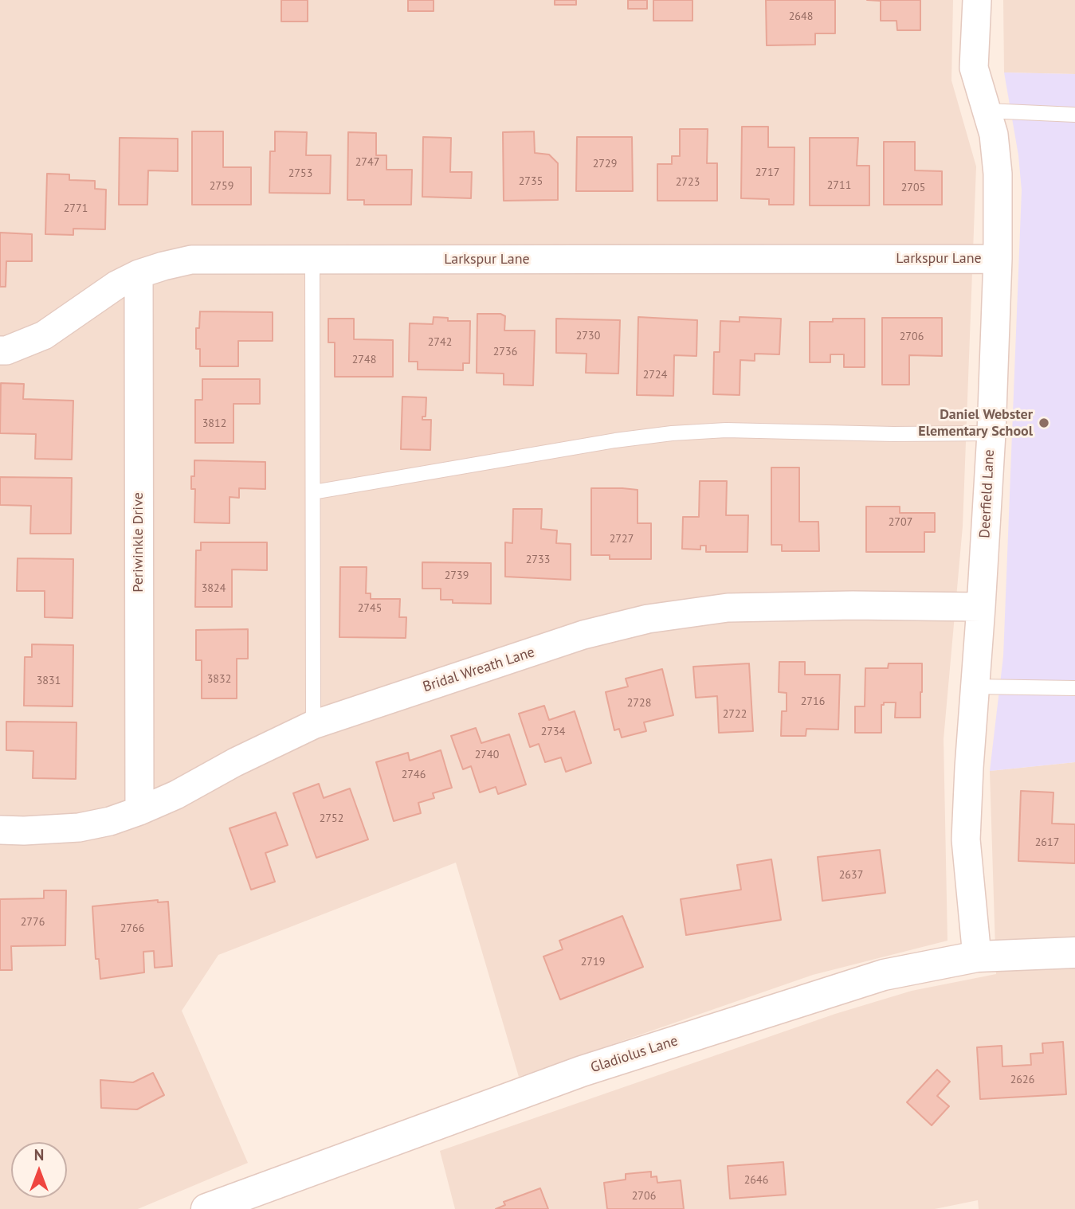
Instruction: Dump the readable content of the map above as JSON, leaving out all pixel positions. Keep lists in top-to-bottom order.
{
  "streets": {
    "street": [
      "Larkspur Lane",
      "Deerfield Lane",
      "Periwinkle Drive",
      "Bridal Wreath Lane",
      "Gladiolus Lane"
    ]
  },
  "crossings": [
    ["Larkspur Lane", "Deerfield Lane"],
    ["Larkspur Lane", "Periwinkle Drive"],
    ["Deerfield Lane", "Bridal Wreath Lane"],
    ["Deerfield Lane", "Gladiolus Lane"],
    ["Periwinkle Drive", "Bridal Wreath Lane"]
  ],
  "places": ["Daniel Webster Elementary School"],
  "house_numbers": [
    "2648",
    "2747",
    "2729",
    "2717",
    "2753",
    "2735",
    "2723",
    "2711",
    "2759",
    "2705",
    "2771",
    "2730",
    "2706",
    "2742",
    "2736",
    "2748",
    "2724",
    "3812",
    "2707",
    "2727",
    "2733",
    "2739",
    "3824",
    "2745",
    "3832",
    "3831",
    "2716",
    "2728",
    "2722",
    "2734",
    "2740",
    "2746",
    "2752",
    "2617",
    "2637",
    "2776",
    "2766",
    "2719",
    "2626",
    "2646",
    "2706"
  ],
  "north": "top"
}
